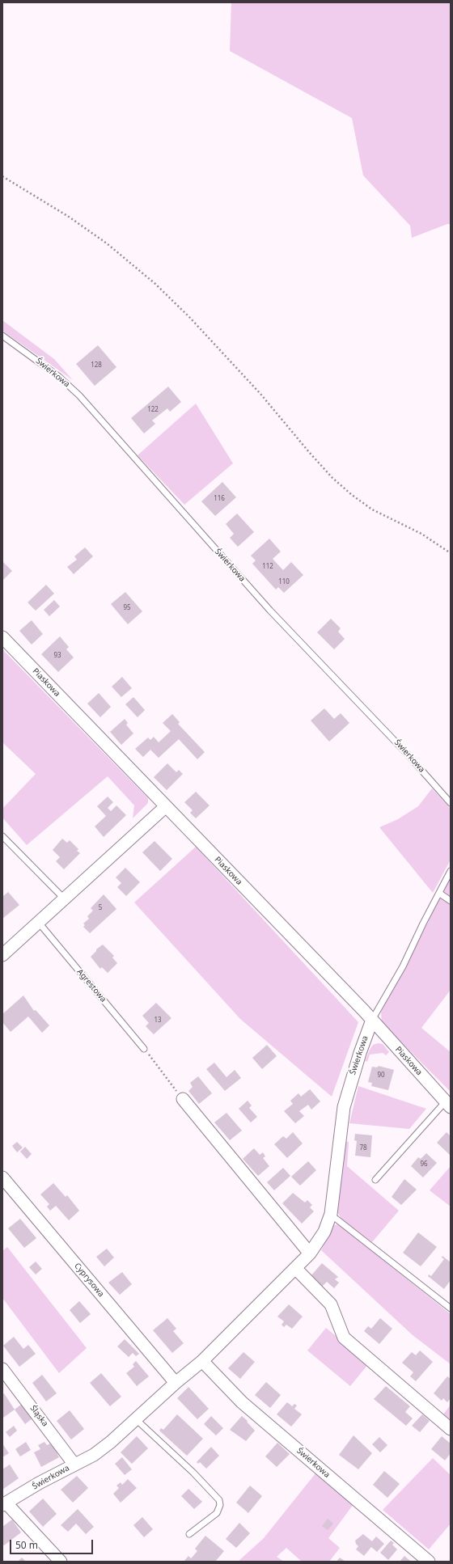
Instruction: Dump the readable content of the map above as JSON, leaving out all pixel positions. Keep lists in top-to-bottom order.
{
  "streets": {
    "street": [
      "Świerkowa",
      "Piaskowa",
      "Cyprysowa",
      "Śląska"
    ],
    "lane": ["Agrestowa"]
  },
  "crossings": [
    ["Świerkowa", "Piaskowa"],
    ["Świerkowa", "Cyprysowa"],
    ["Świerkowa", "Śląska"]
  ],
  "house_numbers": [
    "128",
    "122",
    "116",
    "112",
    "110",
    "95",
    "93",
    "5",
    "13",
    "90",
    "78",
    "96"
  ],
  "scale_bar": "50 m"
}
